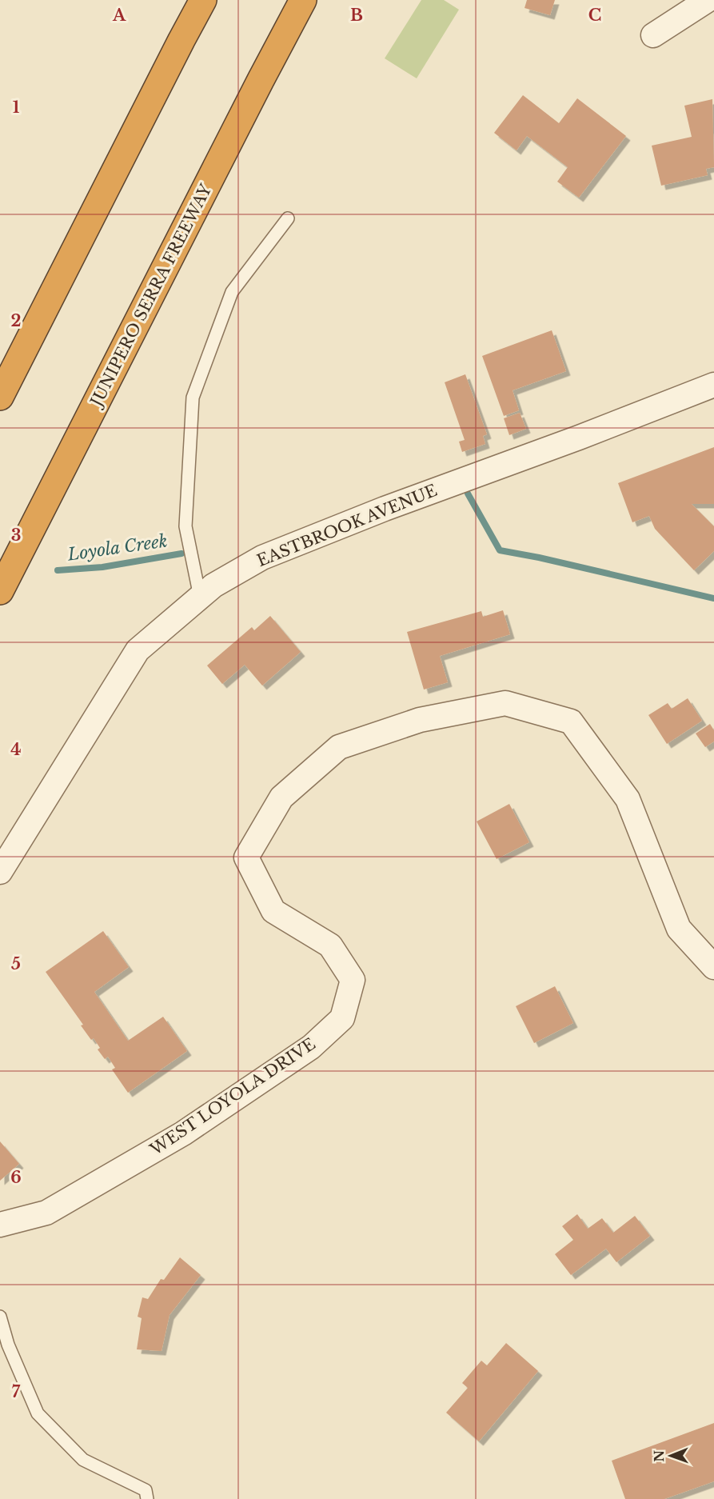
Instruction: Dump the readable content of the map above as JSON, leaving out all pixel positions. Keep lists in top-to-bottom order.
{
  "streets": {
    "highway": ["JUNIPERO SERRA FREEWAY"],
    "street": ["EASTBROOK AVENUE", "WEST LOYOLA DRIVE"]
  },
  "water": ["Loyola Creek"],
  "north": "left",
  "grid": {
    "columns": ["A", "B", "C"],
    "rows": [
      "1",
      "2",
      "3",
      "4",
      "5",
      "6",
      "7"
    ]
  }
}
